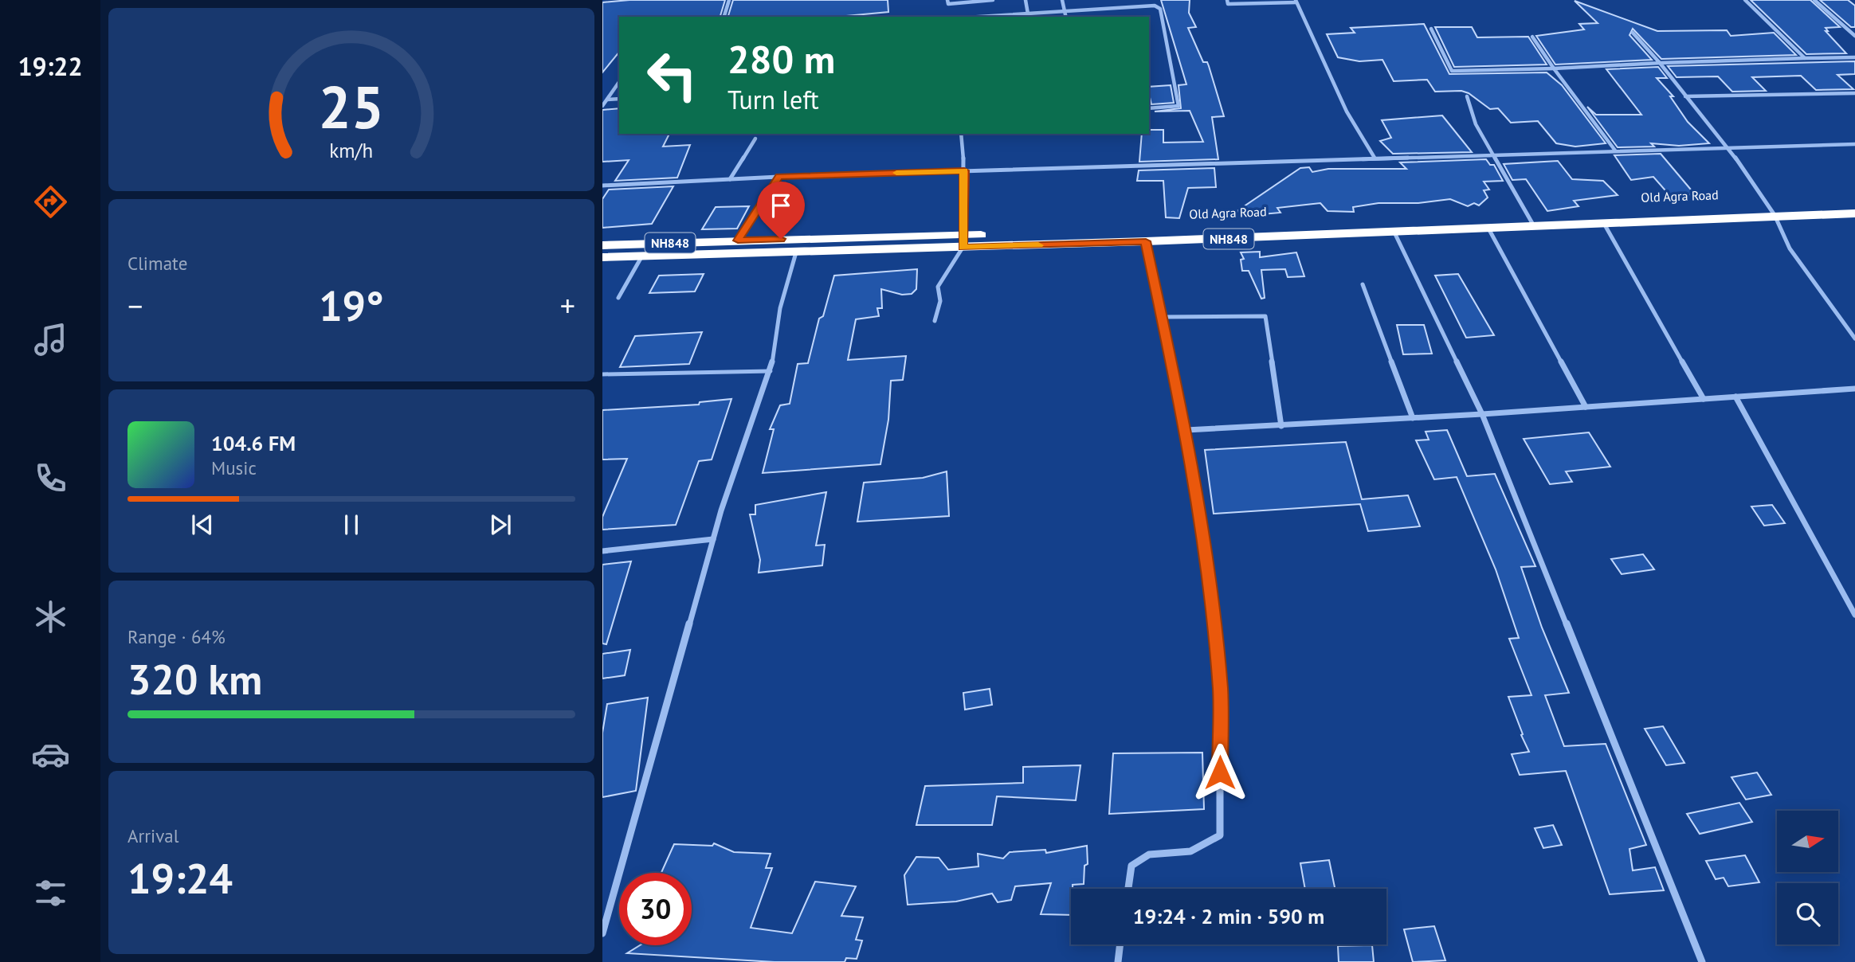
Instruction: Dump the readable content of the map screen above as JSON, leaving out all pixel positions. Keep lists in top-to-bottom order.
{
  "streets": {
    "highway": ["Old Agra Road", "NH848"]
  },
  "crossings": [
    ["Old Agra Road", "NH848"]
  ],
  "north": "right",
  "page": {
    "tabs": "19:22",
    "turn": ["280 m", "Turn left"],
    "tile": [
      "Climate",
      ["Range · 64%", "320 km"],
      ["Arrival", "19:24"]
    ],
    "heat": ["−", "19°", "+"],
    "song": ["104.6 FM", "Music"],
    "limit": "30",
    "trip": "19:24 · 2 min · 590 m",
    "gauge": ["25", "km/h"]
  }
}
